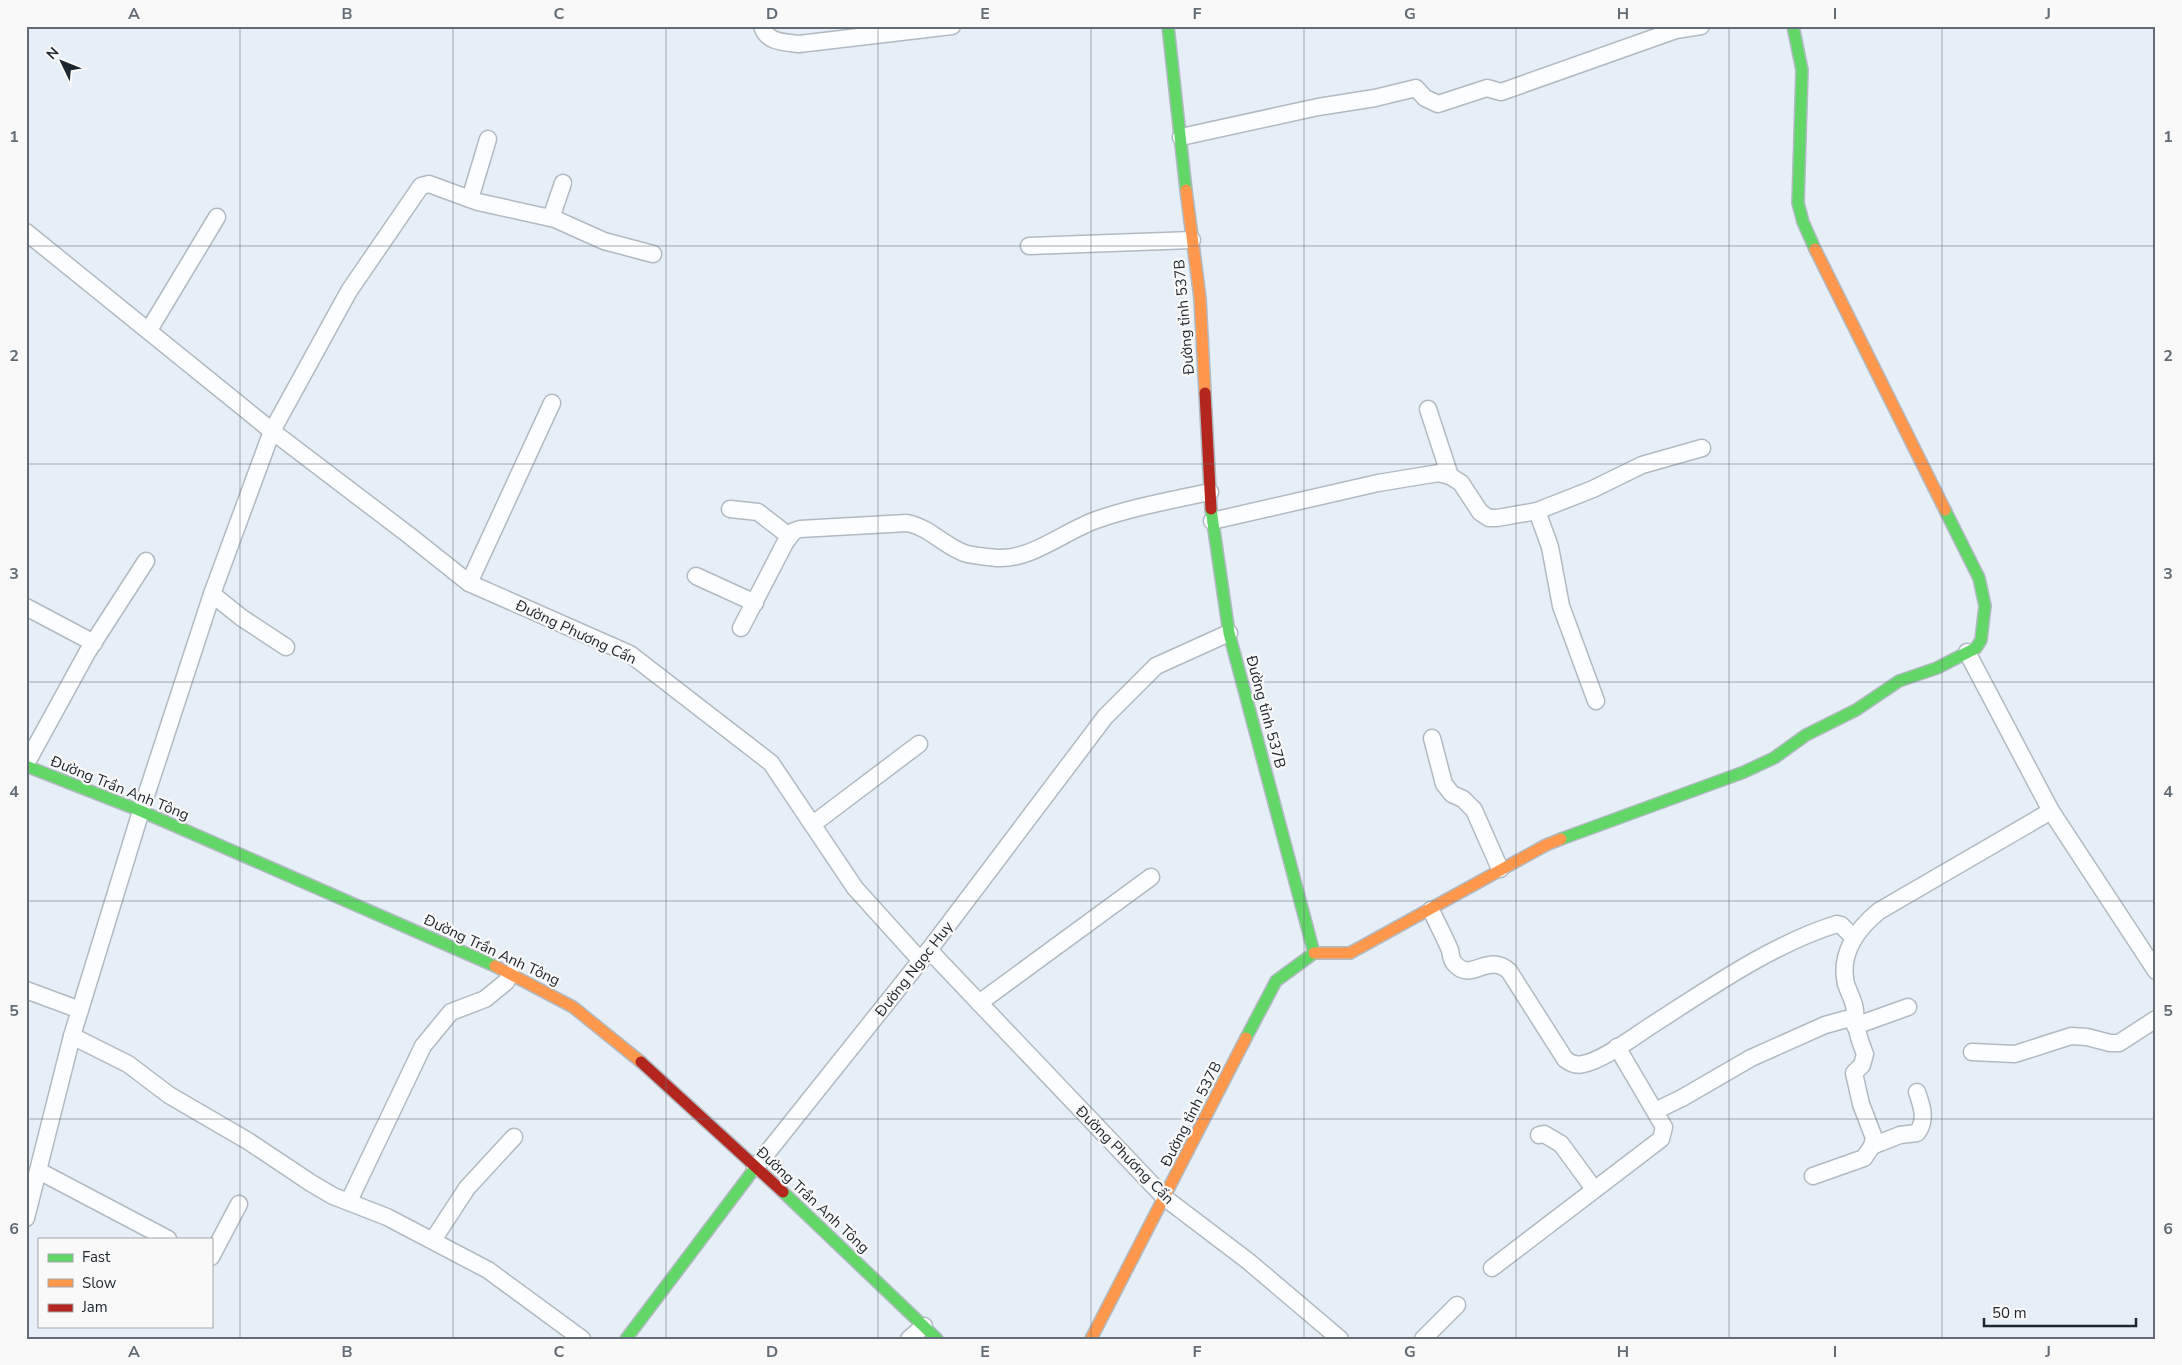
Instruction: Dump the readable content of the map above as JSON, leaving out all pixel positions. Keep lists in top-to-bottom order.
{
  "streets": {
    "main road": ["Đường tỉnh 537B", "Đường Trần Anh Tông", "Đường Ngọc Huy"],
    "street": ["Đường Phương Cấn"]
  },
  "crossings": [
    ["Đường tỉnh 537B", "Đường Phương Cấn"],
    ["Đường tỉnh 537B", "Đường Ngọc Huy"],
    ["Đường Phương Cấn", "Đường Ngọc Huy"],
    ["Đường Trần Anh Tông", "Đường Ngọc Huy"]
  ],
  "legend": ["Fast", "Slow", "Jam"],
  "scale_bar": "50 m",
  "north": "top left",
  "grid": {
    "columns": [
      "A",
      "B",
      "C",
      "D",
      "E",
      "F",
      "G",
      "H",
      "I",
      "J"
    ],
    "rows": [
      "1",
      "2",
      "3",
      "4",
      "5",
      "6"
    ]
  }
}
